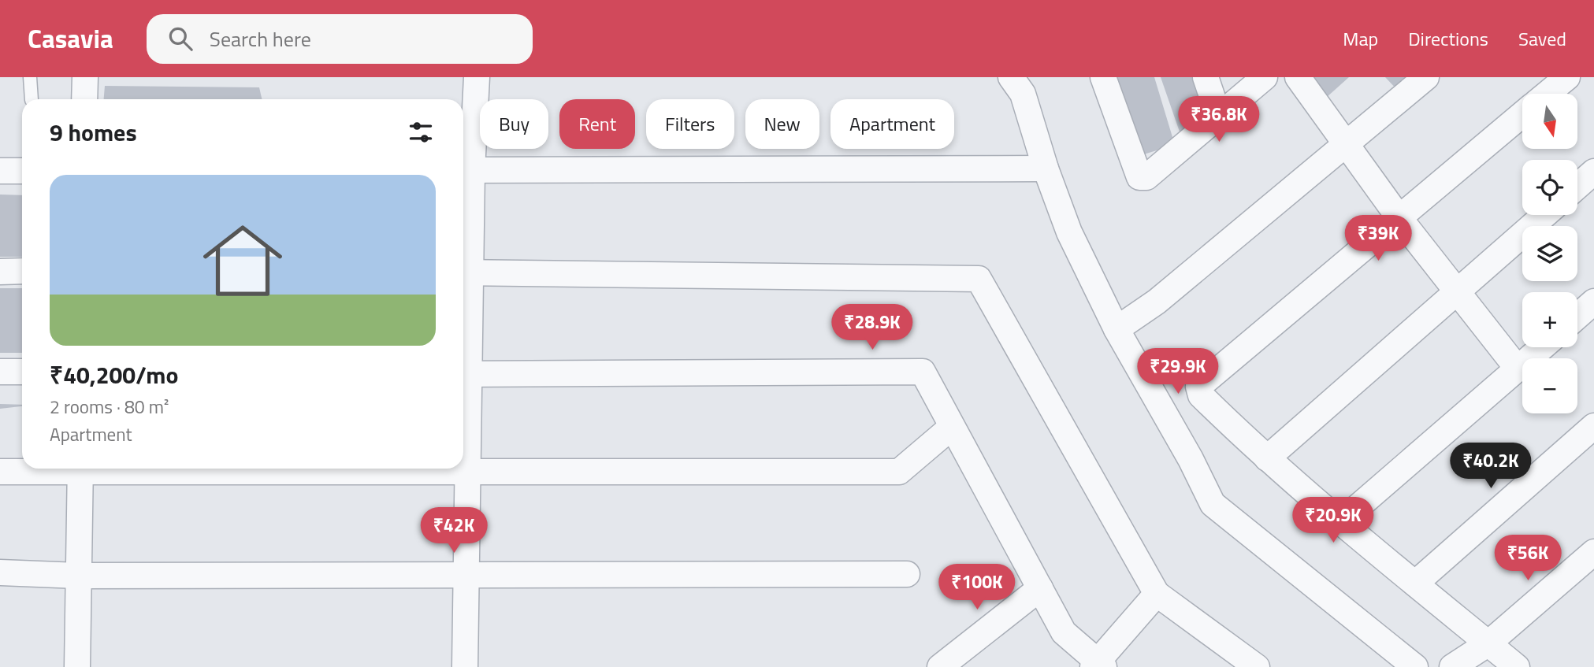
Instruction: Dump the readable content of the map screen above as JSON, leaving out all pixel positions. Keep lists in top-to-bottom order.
{
  "north": "bottom",
  "page": {
    "header": "Casavia",
    "search": "Search here",
    "nav": ["Map", "Directions", "Saved"],
    "map_buttons": ["+", "−"],
    "price": [
      "₹36.8K",
      "₹39K",
      "₹28.9K",
      "₹29.9K",
      "₹40.2K",
      "₹20.9K",
      "₹42K",
      "₹56K",
      "₹100K"
    ],
    "chip": [
      "Buy",
      "Rent",
      "Filters",
      "New",
      "Apartment"
    ],
    "heading": "9 homes",
    "list": [
      {
        "name": "₹40,200/mo",
        "note": "2 rooms · 80 m² · Apartment"
      }
    ]
  }
}
